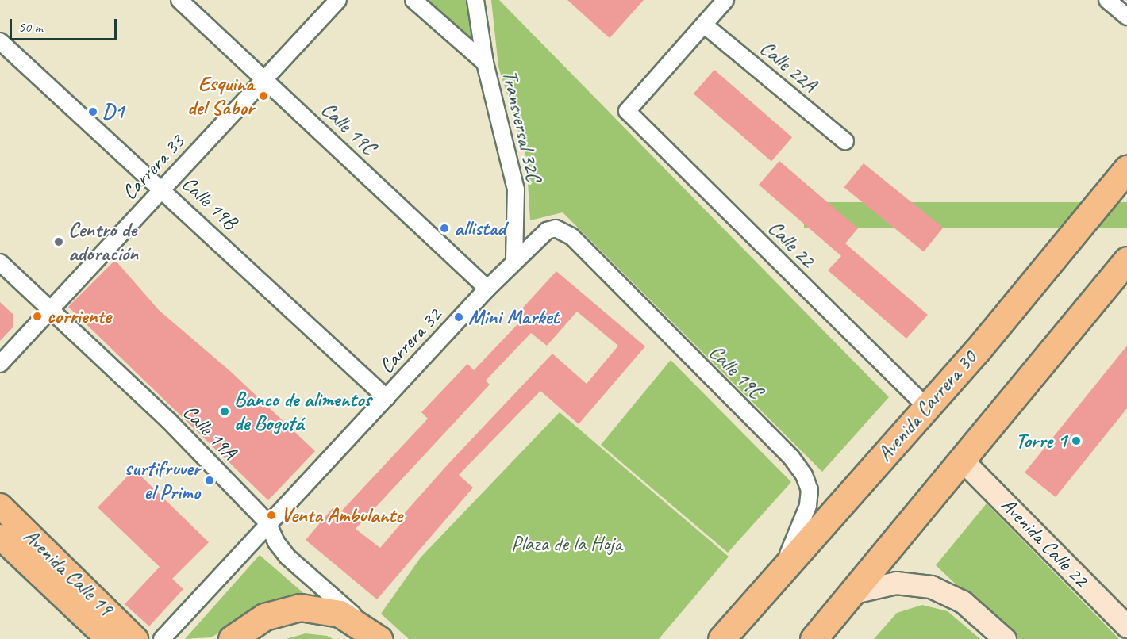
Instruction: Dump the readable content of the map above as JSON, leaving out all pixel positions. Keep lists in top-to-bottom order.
{
  "streets": {
    "highway": ["Avenida Carrera 30"],
    "main road": ["Avenida Calle 19"],
    "street": [
      "Calle 22A",
      "Transversal 32C",
      "Calle 19C",
      "Carrera 33",
      "Calle 19B",
      "Calle 22",
      "Carrera 32",
      "Calle 19A",
      "Avenida Calle 22"
    ]
  },
  "crossings": [
    ["Calle 22A", "Calle 22"],
    ["Transversal 32C", "Carrera 32"],
    ["Calle 19C", "Carrera 33"],
    ["Calle 19C", "Carrera 32"],
    ["Calle 19C", "Avenida Carrera 30"],
    ["Carrera 33", "Calle 19B"],
    ["Carrera 33", "Calle 19A"],
    ["Calle 19B", "Carrera 32"],
    ["Calle 22", "Avenida Carrera 30"],
    ["Carrera 32", "Calle 19A"]
  ],
  "parks": ["Plaza de la Hoja"],
  "places": [
    "Esquina del Sabor",
    "D1",
    "allistad",
    "Centro de adoración",
    "corriente",
    "Mini Market",
    "Banco de alimentos de Bogotá",
    "Torre 1",
    "surtifruver el Primo",
    "Venta Ambulante"
  ],
  "scale_bar": "50 m"
}
